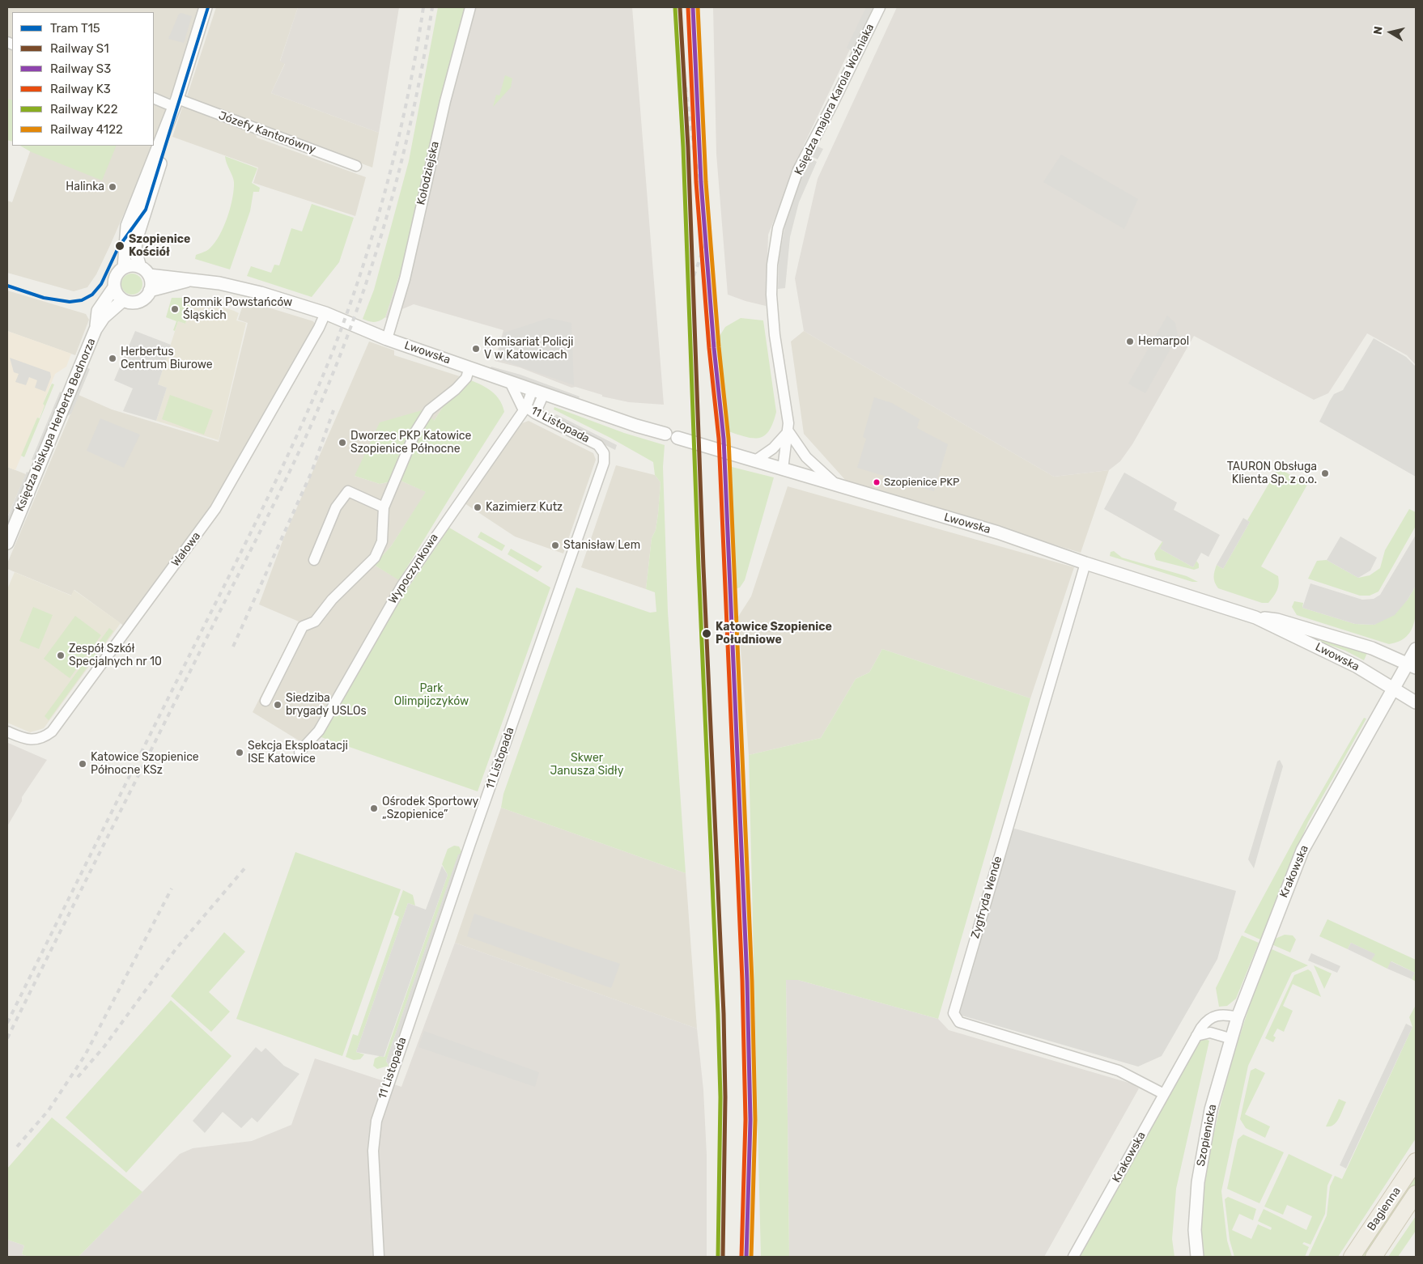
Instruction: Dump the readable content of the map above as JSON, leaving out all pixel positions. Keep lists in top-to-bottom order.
{
  "streets": {
    "main road": ["Bagienna"],
    "street": [
      "Księdza majora Karola Woźniaka",
      "Józefy Kantorówny",
      "Kołodziejska",
      "Lwowska",
      "Księdza biskupa Herberta Bednorza",
      "11 Listopada",
      "Wałowa",
      "Wypoczynkowa",
      "Krakowska",
      "Zygfryda Wende",
      "Szopienicka"
    ]
  },
  "crossings": [
    ["Księdza majora Karola Woźniaka", "Lwowska"],
    ["Kołodziejska", "Lwowska"],
    ["Lwowska", "Księdza biskupa Herberta Bednorza"],
    ["Lwowska", "11 Listopada"],
    ["Lwowska", "Wałowa"],
    ["Lwowska", "Wypoczynkowa"],
    ["Lwowska", "Krakowska"],
    ["Lwowska", "Zygfryda Wende"],
    ["11 Listopada", "Wypoczynkowa"],
    ["Krakowska", "Zygfryda Wende"],
    ["Krakowska", "Szopienicka"]
  ],
  "parks": ["Park Olimpijczyków", "Skwer Janusza Sidły"],
  "places": [
    "Halinka",
    "Szopienice Kościół",
    "Pomnik Powstańców Śląskich",
    "Hemarpol",
    "Komisariat Policji V w Katowicach",
    "Herbertus Centrum Biurowe",
    "Dworzec PKP Katowice Szopienice Północne",
    "TAURON Obsługa Klienta Sp. z o.o.",
    "Szopienice PKP",
    "Kazimierz Kutz",
    "Stanisław Lem",
    "Katowice Szopienice Południowe",
    "Zespół Szkół Specjalnych nr 10",
    "Siedziba brygady USLOs",
    "Sekcja Eksploatacji ISE Katowice",
    "Katowice Szopienice Północne KSz",
    "Ośrodek Sportowy „Szopienice”"
  ],
  "lines": [
    "tram line T15",
    "rail line S1",
    "rail line S3",
    "rail line K3",
    "rail line K22",
    "rail line 4122"
  ],
  "legend": [
    "Tram T15",
    "Railway S1",
    "Railway S3",
    "Railway K3",
    "Railway K22",
    "Railway 4122"
  ],
  "north": "left"
}
